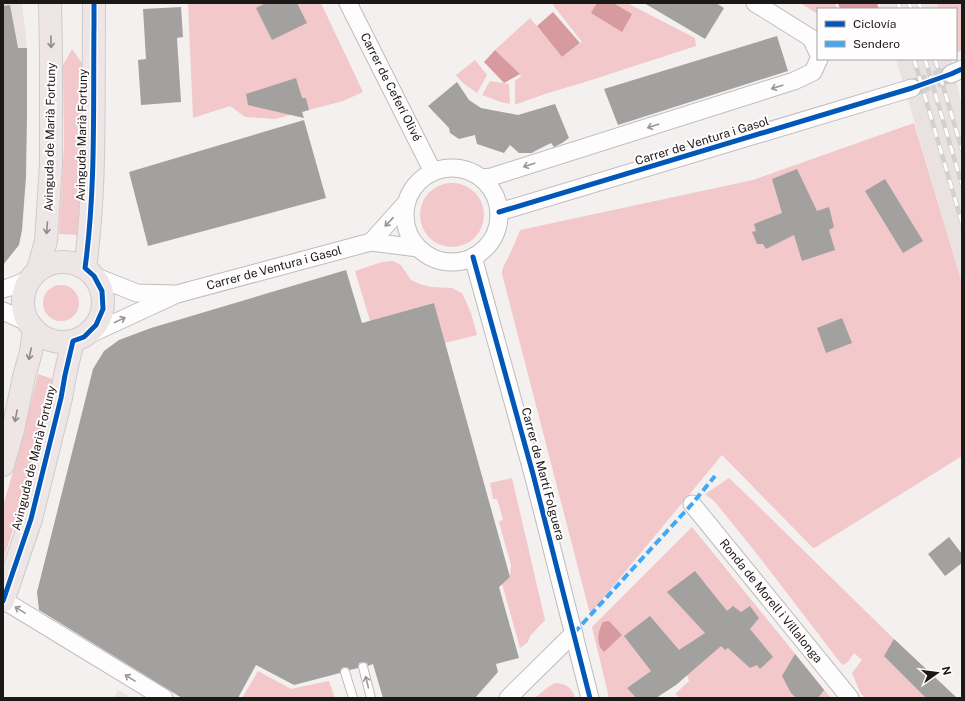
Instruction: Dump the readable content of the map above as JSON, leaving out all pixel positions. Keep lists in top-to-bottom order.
{
  "streets": {
    "main road": ["Avinguda Marià Fortuny", "Avinguda de Marià Fortuny"],
    "street": [
      "Carrer de Ceferí Olivé",
      "Carrer de Ventura i Gasol",
      "Carrer de Martí Folguera",
      "Ronda de Morell i Villalonga"
    ]
  },
  "crossings": [
    ["Carrer de Ceferí Olivé", "Carrer de Ventura i Gasol"],
    ["Carrer de Ceferí Olivé", "Carrer de Martí Folguera"],
    ["Avinguda Marià Fortuny", "Avinguda de Marià Fortuny"],
    ["Avinguda Marià Fortuny", "Carrer de Ventura i Gasol"],
    ["Avinguda de Marià Fortuny", "Carrer de Ventura i Gasol"],
    ["Carrer de Ventura i Gasol", "Carrer de Martí Folguera"]
  ],
  "one_way": ["Avinguda de Marià Fortuny"],
  "legend": ["Ciclovía", "Sendero"],
  "north": "right"
}
